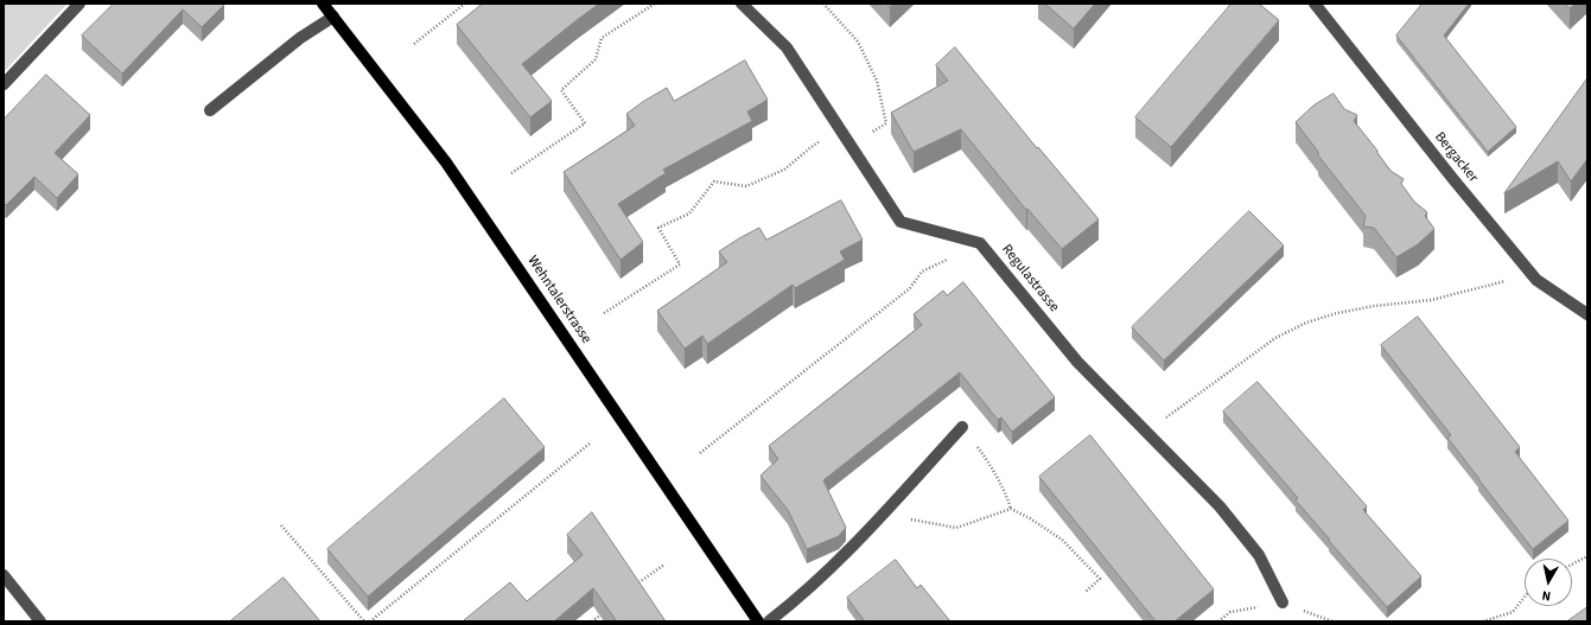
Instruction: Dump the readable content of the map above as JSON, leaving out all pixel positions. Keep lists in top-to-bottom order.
{
  "streets": {
    "main road": ["Wehntalerstrasse"],
    "street": ["Bergacker", "Regulastrasse"]
  },
  "north": "bottom"
}
